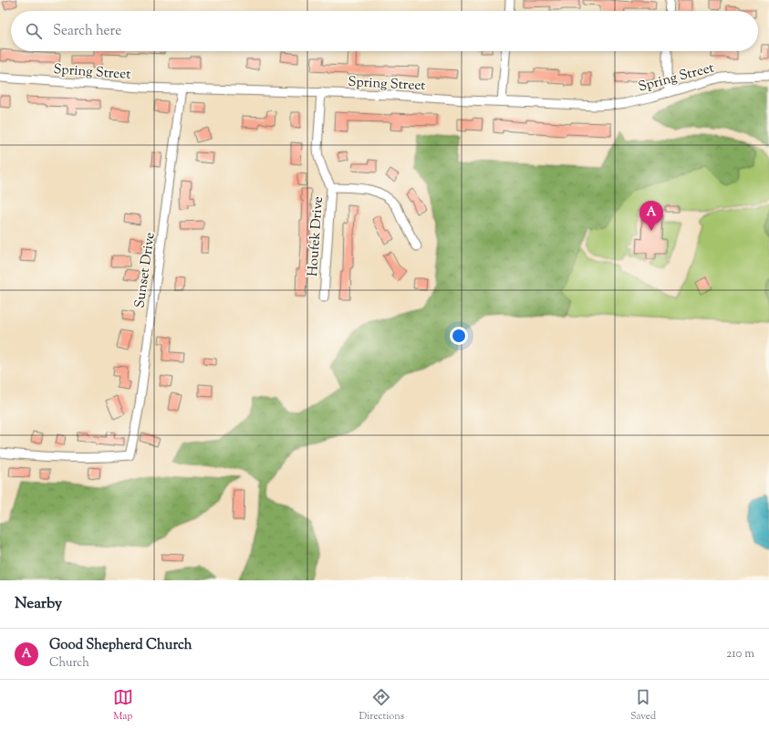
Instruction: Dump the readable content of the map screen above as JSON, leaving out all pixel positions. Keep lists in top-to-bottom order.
{
  "streets": {
    "street": ["Spring Street", "Houfek Drive", "Sunset Drive"]
  },
  "crossings": [
    ["Spring Street", "Houfek Drive"],
    ["Spring Street", "Sunset Drive"]
  ],
  "page": {
    "search": "Search here",
    "pins": "A",
    "heading": "Nearby",
    "list": [
      {
        "mark": "A",
        "name": "Good Shepherd Church",
        "note": "Church",
        "value": "210 m"
      }
    ],
    "nav": ["Map", "Directions", "Saved"]
  }
}
